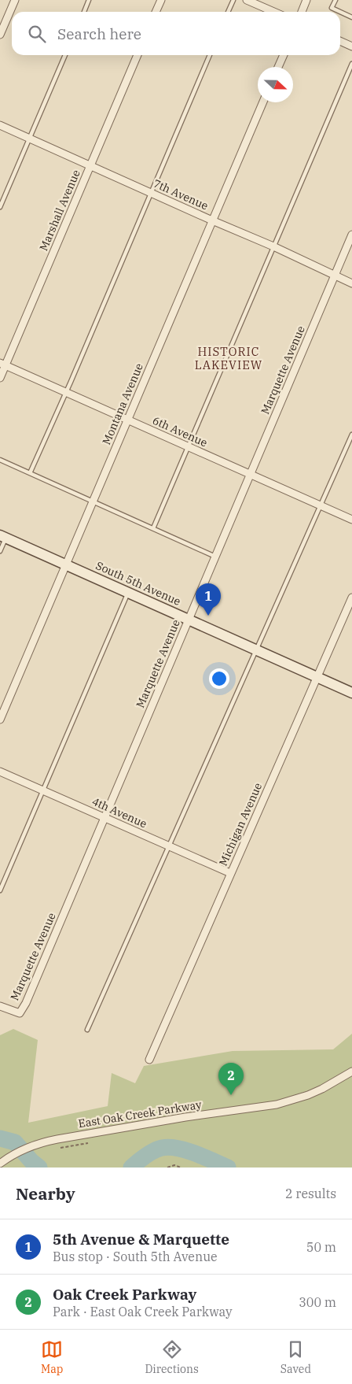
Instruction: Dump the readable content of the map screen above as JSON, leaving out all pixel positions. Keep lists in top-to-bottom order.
{
  "streets": {
    "street": [
      "7th Avenue",
      "Marshall Avenue",
      "Marquette Avenue",
      "Montana Avenue",
      "6th Avenue",
      "South 5th Avenue",
      "4th Avenue",
      "Michigan Avenue",
      "East Oak Creek Parkway"
    ]
  },
  "crossings": [
    ["7th Avenue", "Marshall Avenue"],
    ["7th Avenue", "Marquette Avenue"],
    ["7th Avenue", "Montana Avenue"],
    ["Marshall Avenue", "6th Avenue"],
    ["Marquette Avenue", "6th Avenue"],
    ["Marquette Avenue", "South 5th Avenue"],
    ["Marquette Avenue", "4th Avenue"],
    ["Montana Avenue", "6th Avenue"],
    ["Montana Avenue", "South 5th Avenue"],
    ["South 5th Avenue", "Michigan Avenue"],
    ["4th Avenue", "Michigan Avenue"]
  ],
  "districts": ["HISTORIC LAKEVIEW"],
  "north": "right",
  "page": {
    "search": "Search here",
    "pins": ["1", "2"],
    "heading": ["Nearby", "2 results"],
    "list": [
      {
        "mark": "1",
        "name": "5th Avenue & Marquette",
        "note": "Bus stop · South 5th Avenue",
        "value": "50 m"
      },
      {
        "mark": "2",
        "name": "Oak Creek Parkway",
        "note": "Park · East Oak Creek Parkway",
        "value": "300 m"
      }
    ],
    "nav": ["Map", "Directions", "Saved"]
  }
}
